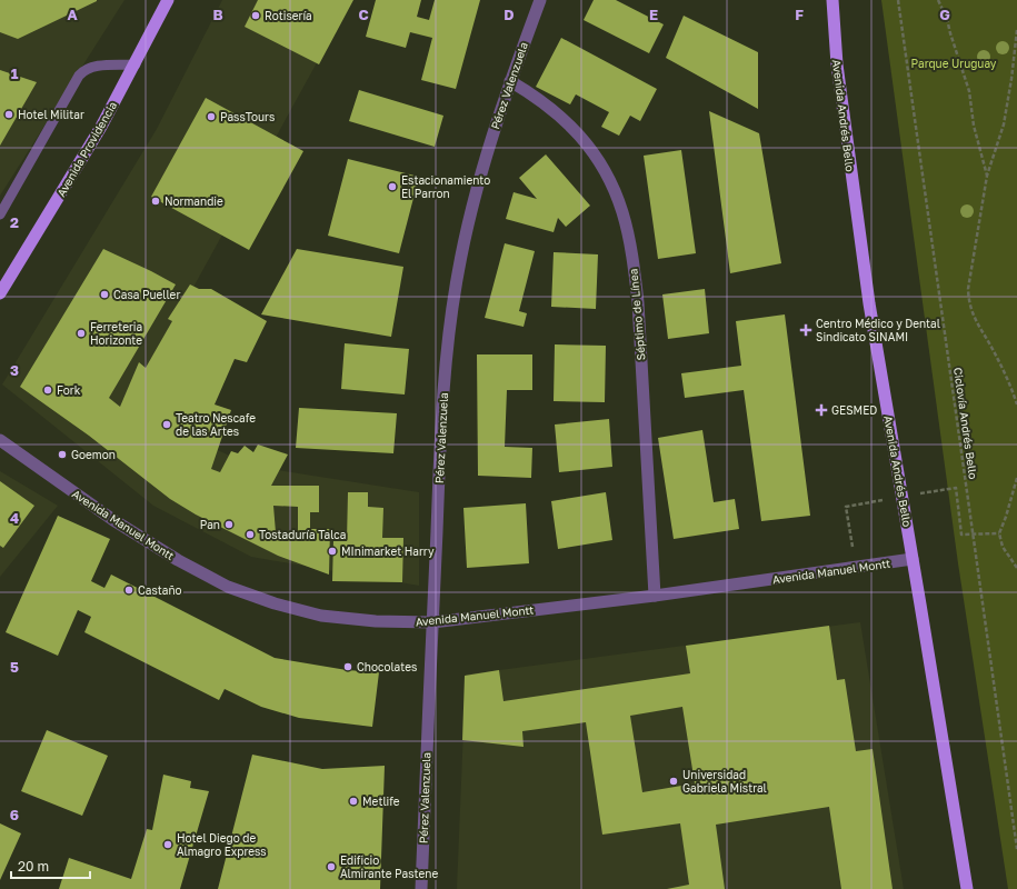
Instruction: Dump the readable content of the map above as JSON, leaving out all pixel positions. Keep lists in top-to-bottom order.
{
  "streets": {
    "main road": ["Avenida Andrés Bello", "Avenida Providencia"],
    "street": ["Pérez Valenzuela", "Séptimo de Línea", "Avenida Manuel Montt"],
    "path": ["Ciclovía Andrés Bello"]
  },
  "crossings": [
    ["Pérez Valenzuela", "Séptimo de Línea"],
    ["Pérez Valenzuela", "Avenida Manuel Montt"],
    ["Avenida Andrés Bello", "Avenida Manuel Montt"],
    ["Séptimo de Línea", "Avenida Manuel Montt"]
  ],
  "parks": ["Parque Uruguay"],
  "places": {
    "other": [
      "Rotisería",
      "Hotel Militar",
      "PassTours",
      "Estacionamiento El Parron",
      "Normandie",
      "Casa Pueller",
      "Ferreteria Horizonte",
      "Fork",
      "Teatro Nescafe de las Artes",
      "Goemon",
      "Pan",
      "Tostaduría Talca",
      "MInimarket Harry",
      "Castaño",
      "Chocolates",
      "Universidad Gabriela Mistral",
      "Metlife",
      "Hotel Diego de Almagro Express",
      "Edificio Almirante Pastene"
    ],
    "health": ["Centro Médico y Dental Sindicato SINAMI", "GESMED"]
  },
  "scale_bar": "20 m",
  "grid": {
    "columns": [
      "A",
      "B",
      "C",
      "D",
      "E",
      "F",
      "G"
    ],
    "rows": [
      "1",
      "2",
      "3",
      "4",
      "5",
      "6"
    ]
  }
}
